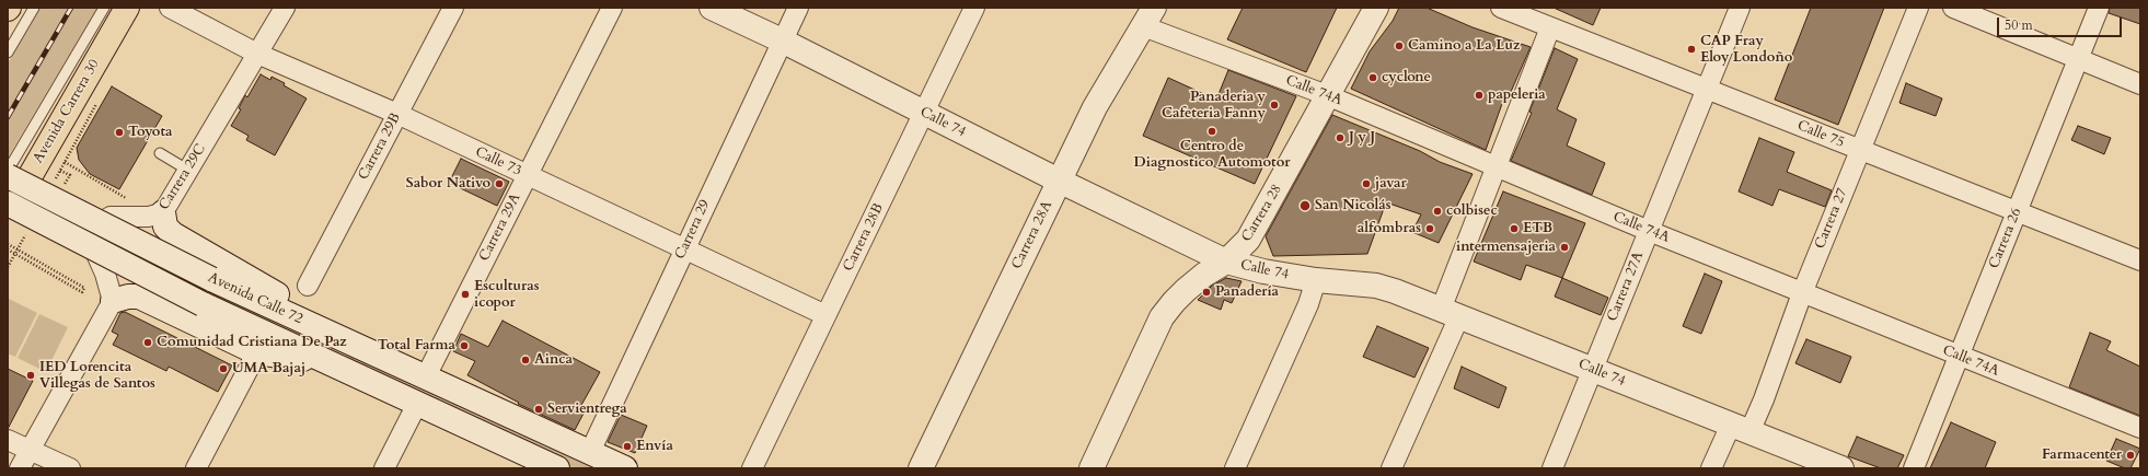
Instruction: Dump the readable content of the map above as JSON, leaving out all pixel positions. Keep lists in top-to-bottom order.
{
  "streets": {
    "highway": ["Avenida Carrera 30"],
    "street": [
      "Calle 74A",
      "Calle 74",
      "Calle 75",
      "Carrera 29B",
      "Calle 73",
      "Carrera 29C",
      "Carrera 28",
      "Carrera 27",
      "Carrera 29A",
      "Carrera 29",
      "Carrera 28A",
      "Carrera 28B",
      "Carrera 26",
      "Carrera 27A",
      "Avenida Calle 72"
    ]
  },
  "crossings": [
    ["Calle 74A", "Carrera 28"],
    ["Calle 74A", "Carrera 27"],
    ["Calle 74A", "Carrera 28A"],
    ["Calle 74A", "Carrera 26"],
    ["Calle 74A", "Carrera 27A"],
    ["Calle 74", "Carrera 28"],
    ["Calle 74", "Carrera 27"],
    ["Calle 74", "Carrera 29"],
    ["Calle 74", "Carrera 28A"],
    ["Calle 74", "Carrera 28B"],
    ["Calle 74", "Carrera 27A"],
    ["Calle 75", "Carrera 27"],
    ["Calle 75", "Carrera 26"],
    ["Calle 75", "Carrera 27A"],
    ["Carrera 29B", "Calle 73"],
    ["Calle 73", "Carrera 29C"],
    ["Calle 73", "Carrera 29A"],
    ["Calle 73", "Carrera 29"],
    ["Calle 73", "Carrera 28B"],
    ["Carrera 29A", "Avenida Calle 72"],
    ["Carrera 29", "Avenida Calle 72"]
  ],
  "places": [
    "Camino a La Luz",
    "CAP Fray Eloy Londoño",
    "cyclone",
    "papeleria",
    "Panaderia y Cafeteria Fanny",
    "Centro de Diagnostico Automotor",
    "Toyota",
    "J y J",
    "Sabor Nativo",
    "javar",
    "San Nicolás",
    "colbisec",
    "alfombras",
    "ETB",
    "intermensajeria",
    "Panadería",
    "Esculturas icopor",
    "Comunidad Cristiana De Paz",
    "Total Farma",
    "Ainca",
    "UMA Bajaj",
    "IED Lorencita Villegas de Santos",
    "Servientrega",
    "Envía",
    "Farmacenter"
  ],
  "scale_bar": "50 m"
}
